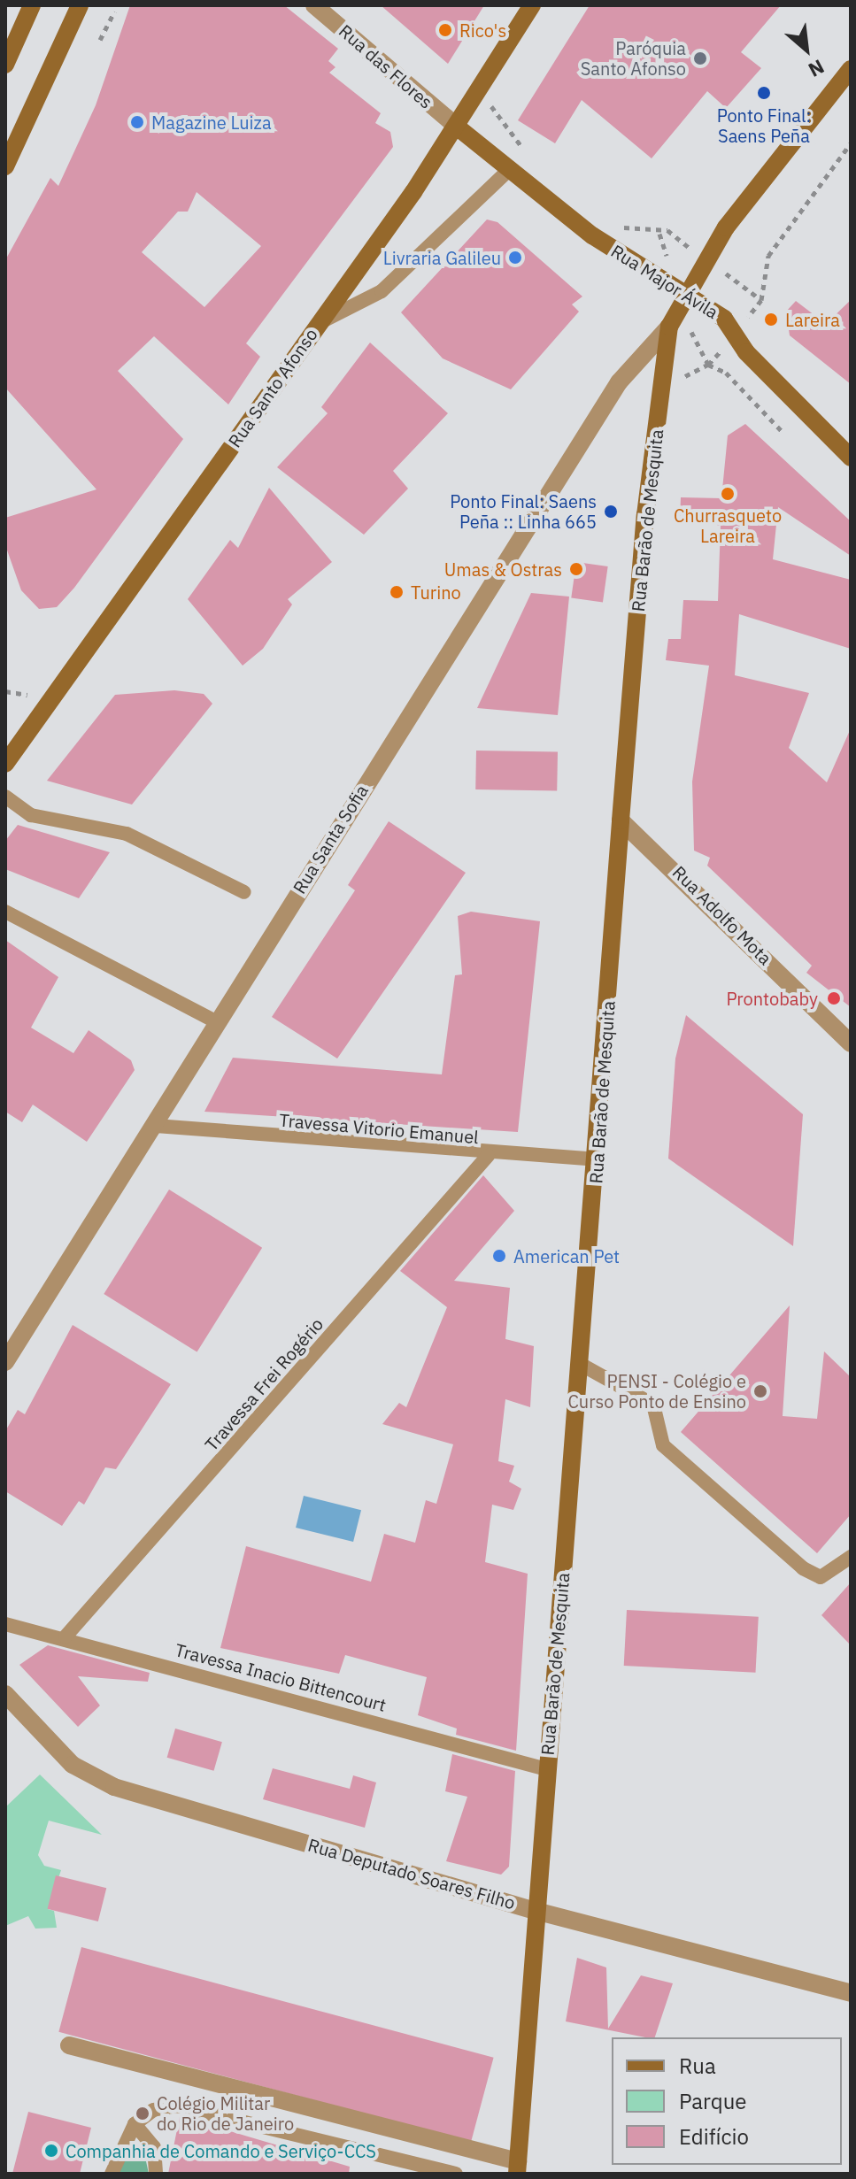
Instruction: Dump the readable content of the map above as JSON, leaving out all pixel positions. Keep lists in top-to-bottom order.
{
  "streets": {
    "street": [
      "Rua das Flores",
      "Rua Major Ávila",
      "Rua Santo Afonso",
      "Rua Barão de Mesquita",
      "Rua Santa Sofia",
      "Rua Adolfo Mota",
      "Rua Deputado Soares Filho"
    ],
    "lane": ["Travessa Vitorio Emanuel", "Travessa Frei Rogério", "Travessa Inacio Bittencourt"]
  },
  "crossings": [
    ["Rua das Flores", "Rua Major Ávila"],
    ["Rua das Flores", "Rua Santo Afonso"],
    ["Rua Major Ávila", "Rua Santo Afonso"],
    ["Rua Major Ávila", "Rua Barão de Mesquita"],
    ["Rua Barão de Mesquita", "Rua Santa Sofia"],
    ["Rua Barão de Mesquita", "Rua Adolfo Mota"],
    ["Rua Barão de Mesquita", "Travessa Vitorio Emanuel"],
    ["Rua Barão de Mesquita", "Travessa Inacio Bittencourt"],
    ["Rua Barão de Mesquita", "Rua Deputado Soares Filho"],
    ["Rua Santa Sofia", "Travessa Vitorio Emanuel"],
    ["Travessa Vitorio Emanuel", "Travessa Frei Rogério"],
    ["Travessa Frei Rogério", "Travessa Inacio Bittencourt"]
  ],
  "places": [
    "Rico's",
    "Paróquia Santo Afonso",
    "Ponto Final: Saens Peña",
    "Magazine Luiza",
    "Livraria Galileu",
    "Lareira",
    "Churrasqueto Lareira",
    "Ponto Final: Saens Peña :: Linha 665",
    "Umas & Ostras",
    "Turino",
    "Prontobaby",
    "American Pet",
    "PENSI - Colégio e Curso Ponto de Ensino",
    "Colégio Militar do Rio de Janeiro",
    "Companhia de Comando e Serviço-CCS"
  ],
  "legend": ["Rua", "Parque", "Edifício"],
  "north": "bottom right"
}
